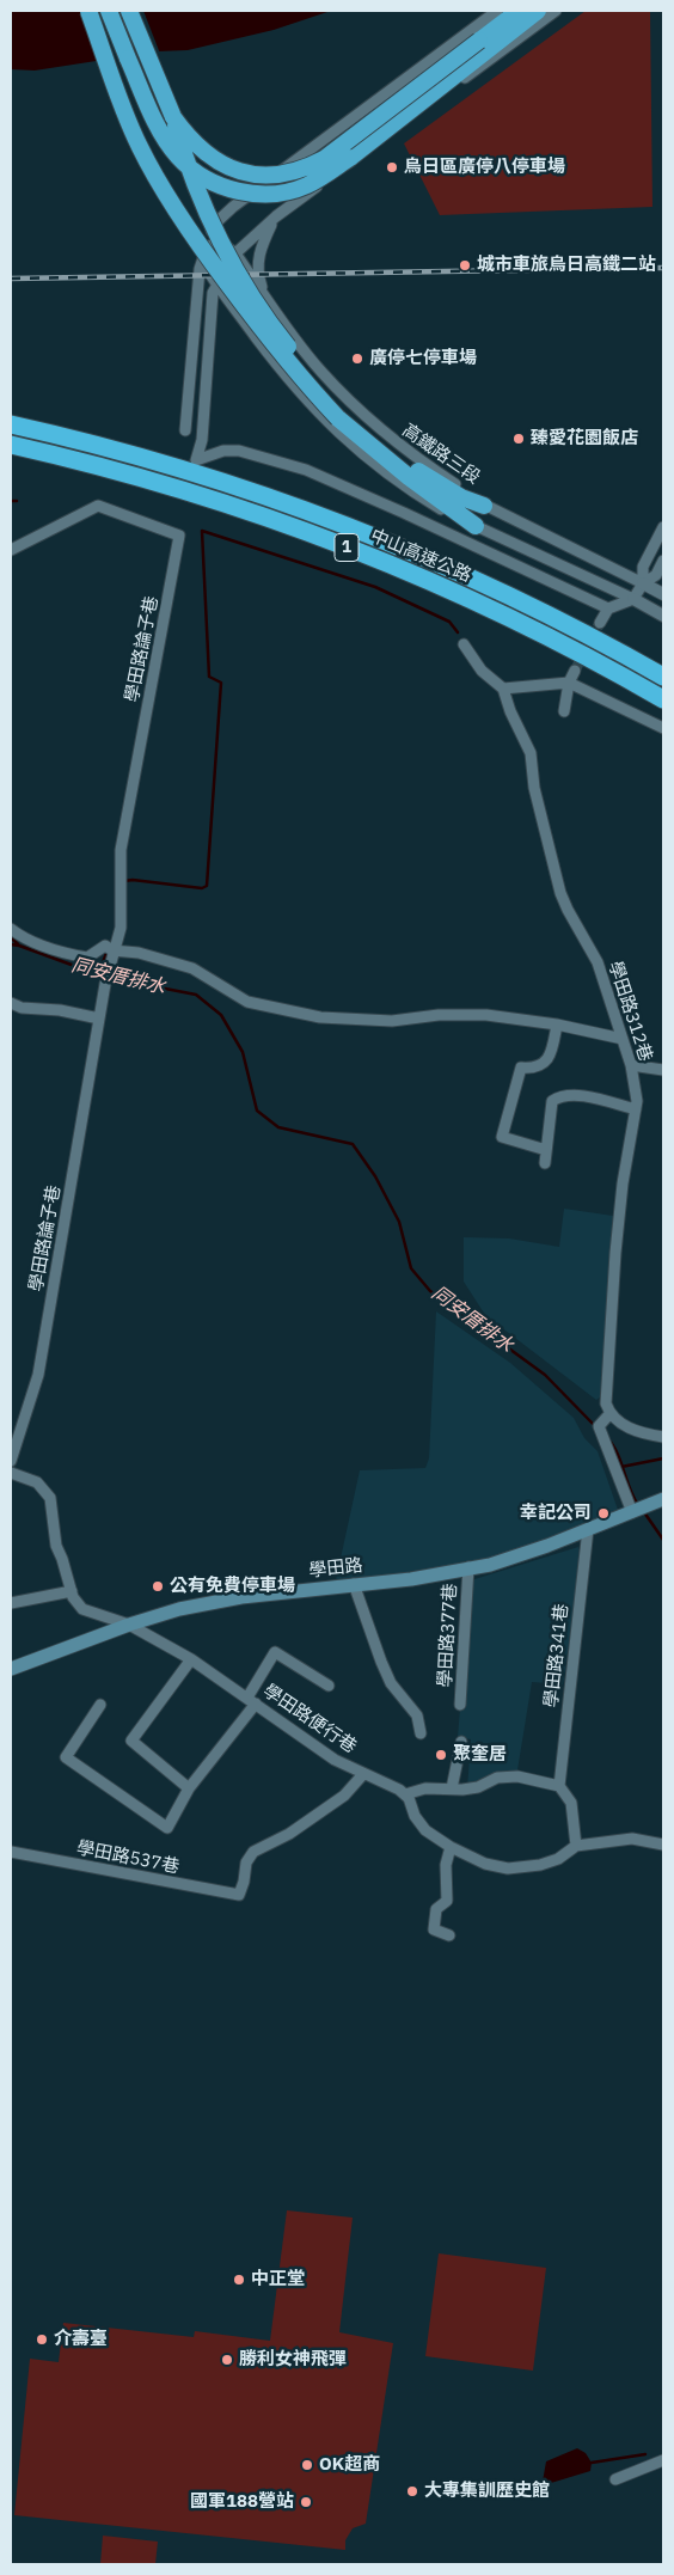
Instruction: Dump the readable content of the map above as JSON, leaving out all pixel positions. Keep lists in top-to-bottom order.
{
  "streets": {
    "highway": ["1", "中山高速公路"],
    "main road": ["學田路"],
    "street": [
      "高鐵路三段",
      "學田路論子巷",
      "學田路312巷",
      "學田路377巷",
      "學田路341巷",
      "學田路便行巷",
      "學田路537巷"
    ]
  },
  "crossings": [
    ["學田路312巷", "學田路"],
    ["學田路", "學田路377巷"],
    ["學田路", "學田路341巷"],
    ["學田路", "學田路便行巷"],
    ["學田路便行巷", "學田路537巷"]
  ],
  "water": ["同安厝排水"],
  "places": [
    "烏日區廣停八停車場",
    "城市車旅烏日高鐵二站",
    "廣停七停車場",
    "臻愛花園飯店",
    "幸記公司",
    "公有免費停車場",
    "聚奎居",
    "中正堂",
    "介壽臺",
    "勝利女神飛彈",
    "OK超商",
    "大專集訓歷史館",
    "國軍188營站"
  ]
}
